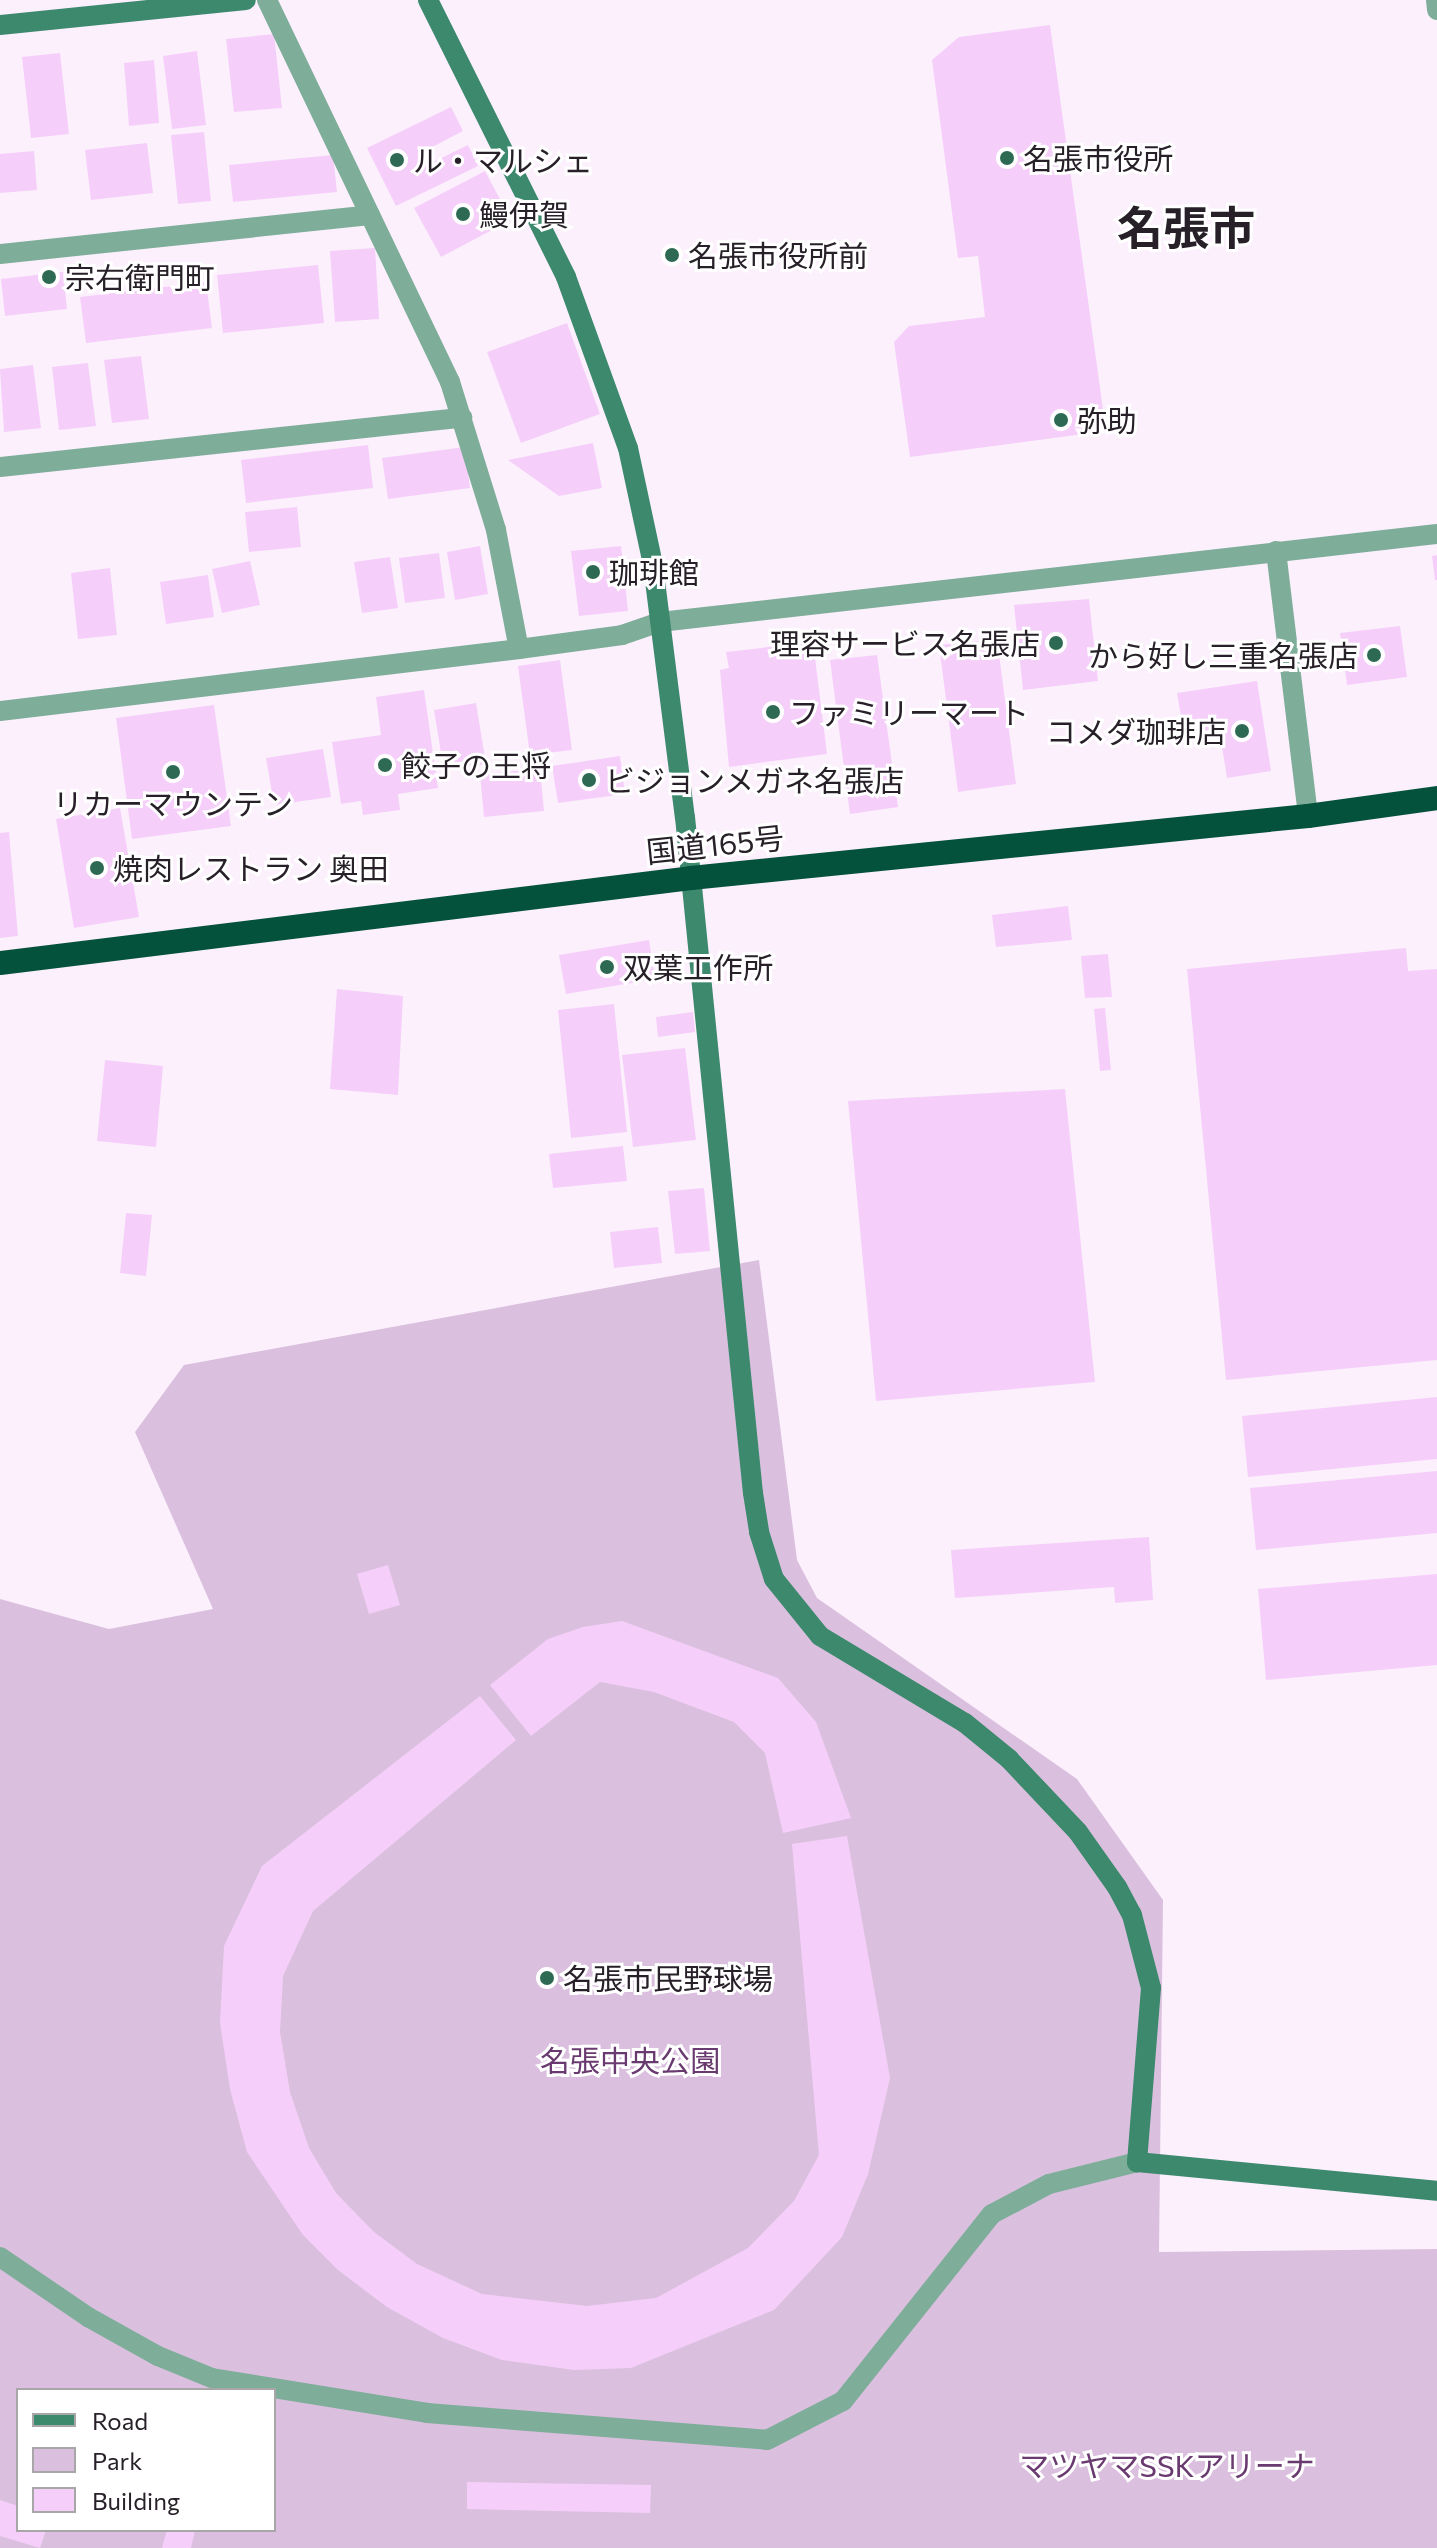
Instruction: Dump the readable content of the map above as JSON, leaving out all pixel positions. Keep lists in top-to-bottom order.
{
  "streets": {
    "highway": ["国道165号"]
  },
  "districts": ["名張市"],
  "parks": ["名張中央公園", "マツヤマSSKアリーナ"],
  "places": [
    "名張市役所",
    "ル・マルシェ",
    "鰻伊賀",
    "名張市役所前",
    "宗右衛門町",
    "弥助",
    "珈琲館",
    "理容サービス名張店",
    "から好し三重名張店",
    "ファミリーマート",
    "コメダ珈琲店",
    "餃子の王将",
    "リカーマウンテン",
    "ビジョンメガネ名張店",
    "焼肉レストラン 奥田",
    "双葉工作所",
    "名張市民野球場"
  ],
  "legend": ["Road", "Park", "Building"]
}
